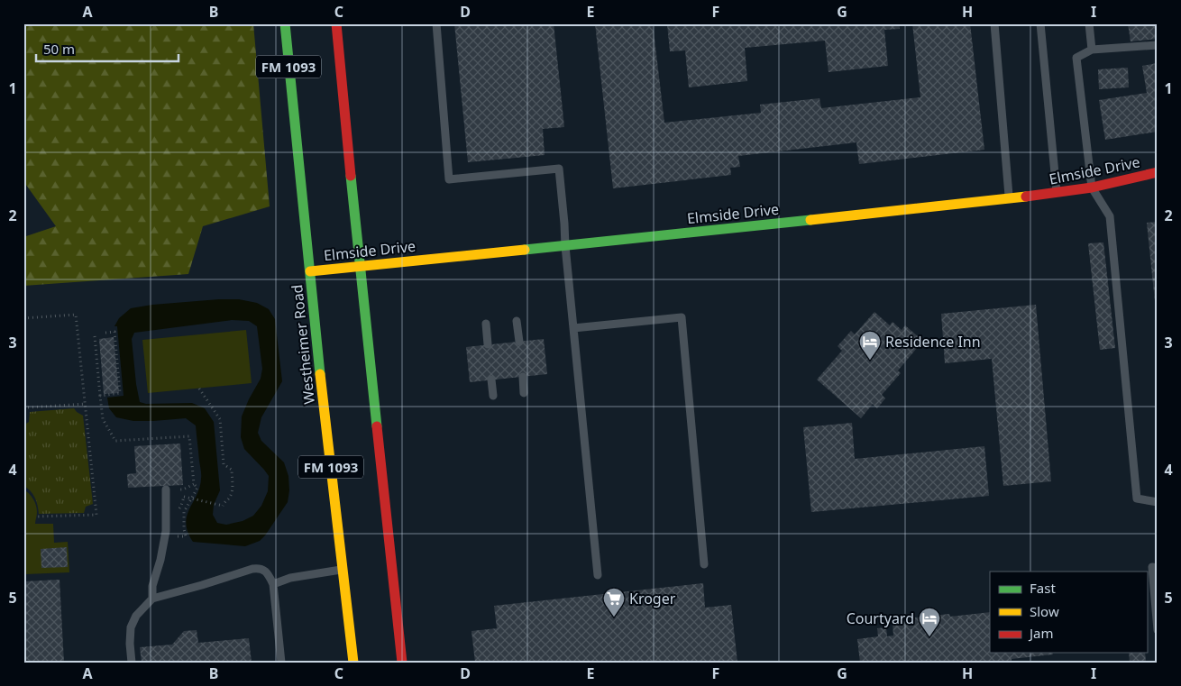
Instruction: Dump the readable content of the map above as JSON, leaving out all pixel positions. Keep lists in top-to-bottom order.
{
  "streets": {
    "main road": ["FM 1093", "Elmside Drive", "Westheimer Road"]
  },
  "crossings": [
    ["FM 1093", "Elmside Drive"],
    ["Elmside Drive", "Westheimer Road"]
  ],
  "places": {
    "hotel": ["Residence Inn", "Courtyard"],
    "supermarket": ["Kroger"]
  },
  "legend": ["Fast", "Slow", "Jam"],
  "scale_bar": "50 m",
  "grid": {
    "columns": [
      "A",
      "B",
      "C",
      "D",
      "E",
      "F",
      "G",
      "H",
      "I"
    ],
    "rows": [
      "1",
      "2",
      "3",
      "4",
      "5"
    ]
  }
}
